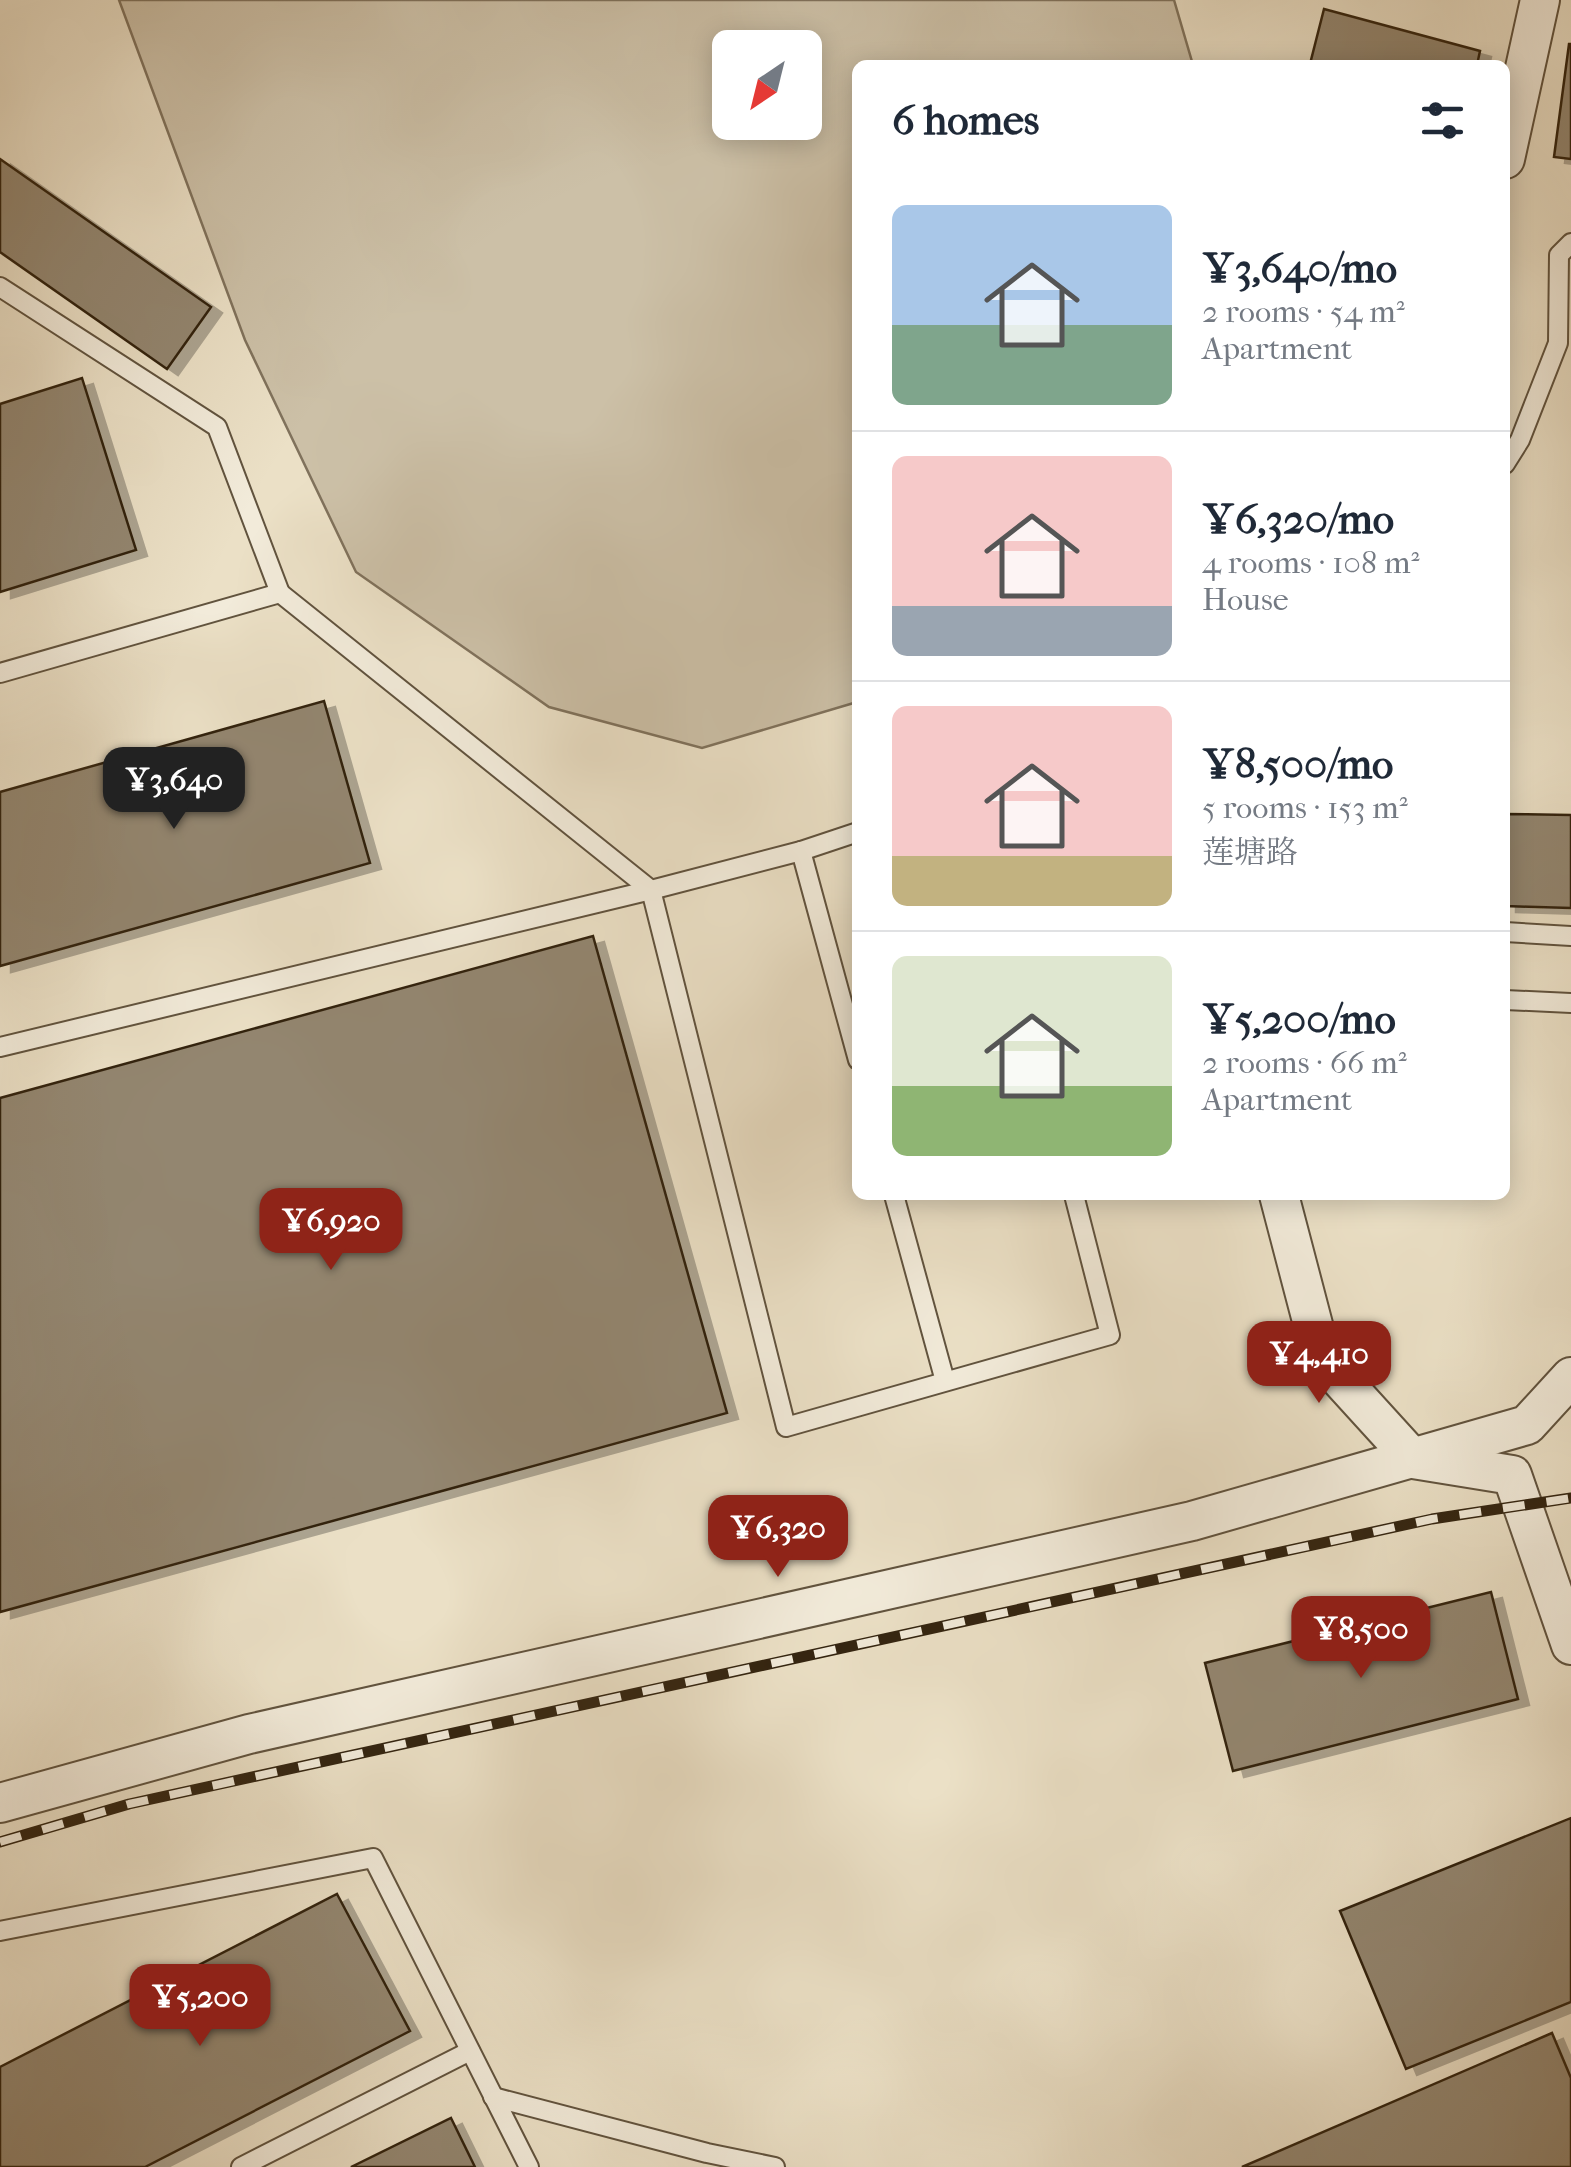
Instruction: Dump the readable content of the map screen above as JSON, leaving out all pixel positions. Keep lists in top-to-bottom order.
{
  "north": "bottom left",
  "page": {
    "heading": "6 homes",
    "list": [
      {
        "name": "¥3,640/mo",
        "note": "2 rooms · 54 m² · Apartment"
      },
      {
        "name": "¥6,320/mo",
        "note": "4 rooms · 108 m² · House"
      },
      {
        "name": "¥8,500/mo",
        "note": "5 rooms · 153 m² · 莲塘路"
      },
      {
        "name": "¥5,200/mo",
        "note": "2 rooms · 66 m² · Apartment"
      }
    ],
    "price": [
      "¥3,640",
      "¥6,920",
      "¥4,410",
      "¥6,320",
      "¥8,500",
      "¥5,200"
    ]
  }
}
